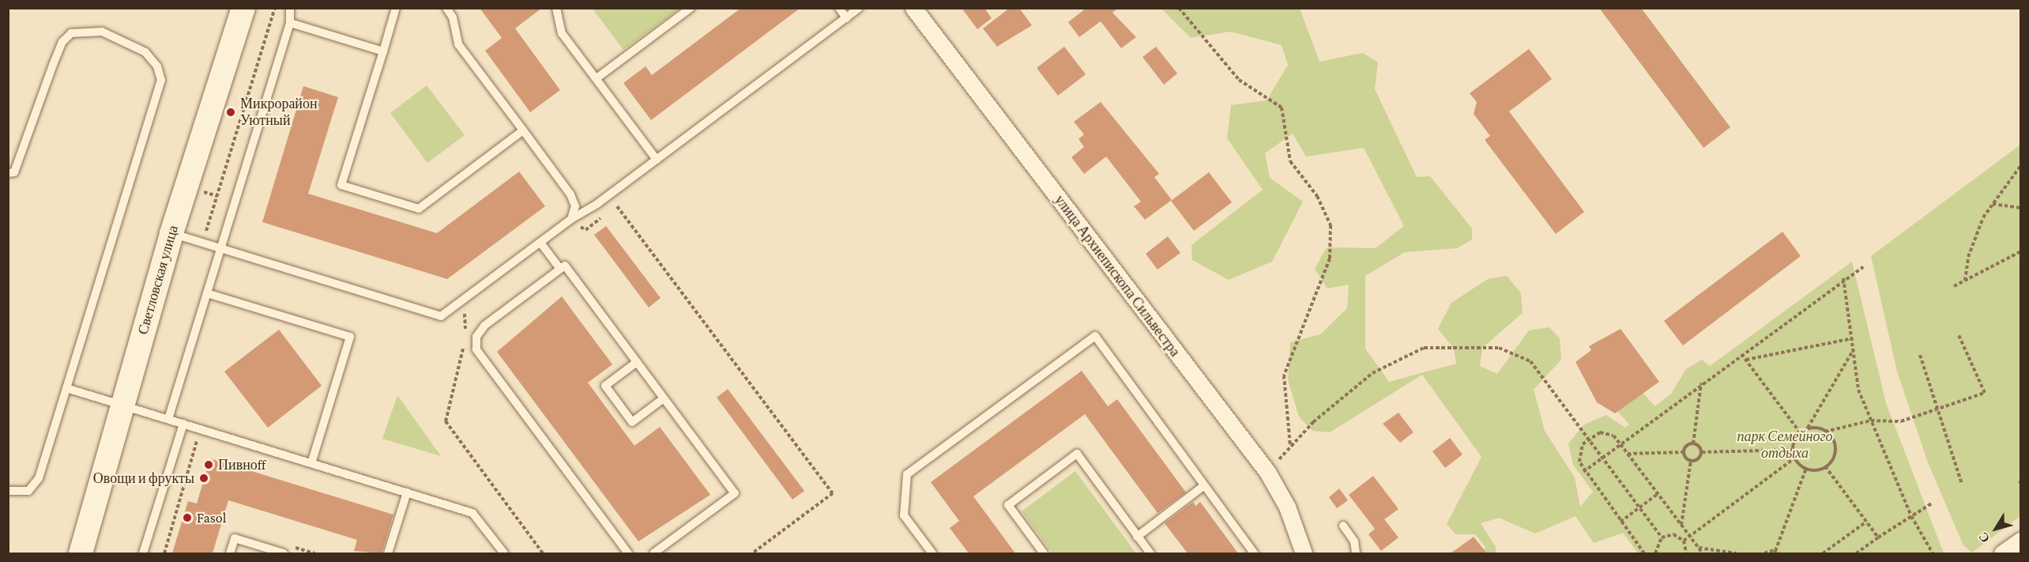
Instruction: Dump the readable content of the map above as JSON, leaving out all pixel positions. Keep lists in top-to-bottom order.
{
  "streets": {
    "street": ["улица Архиепископа Сильвестра", "Светловская улица"]
  },
  "parks": ["парк Семейного отдыха"],
  "places": [
    "Микрорайон Уютный",
    "Пивноff",
    "Овощи и фрукты",
    "Fasol"
  ],
  "north": "bottom left"
}
